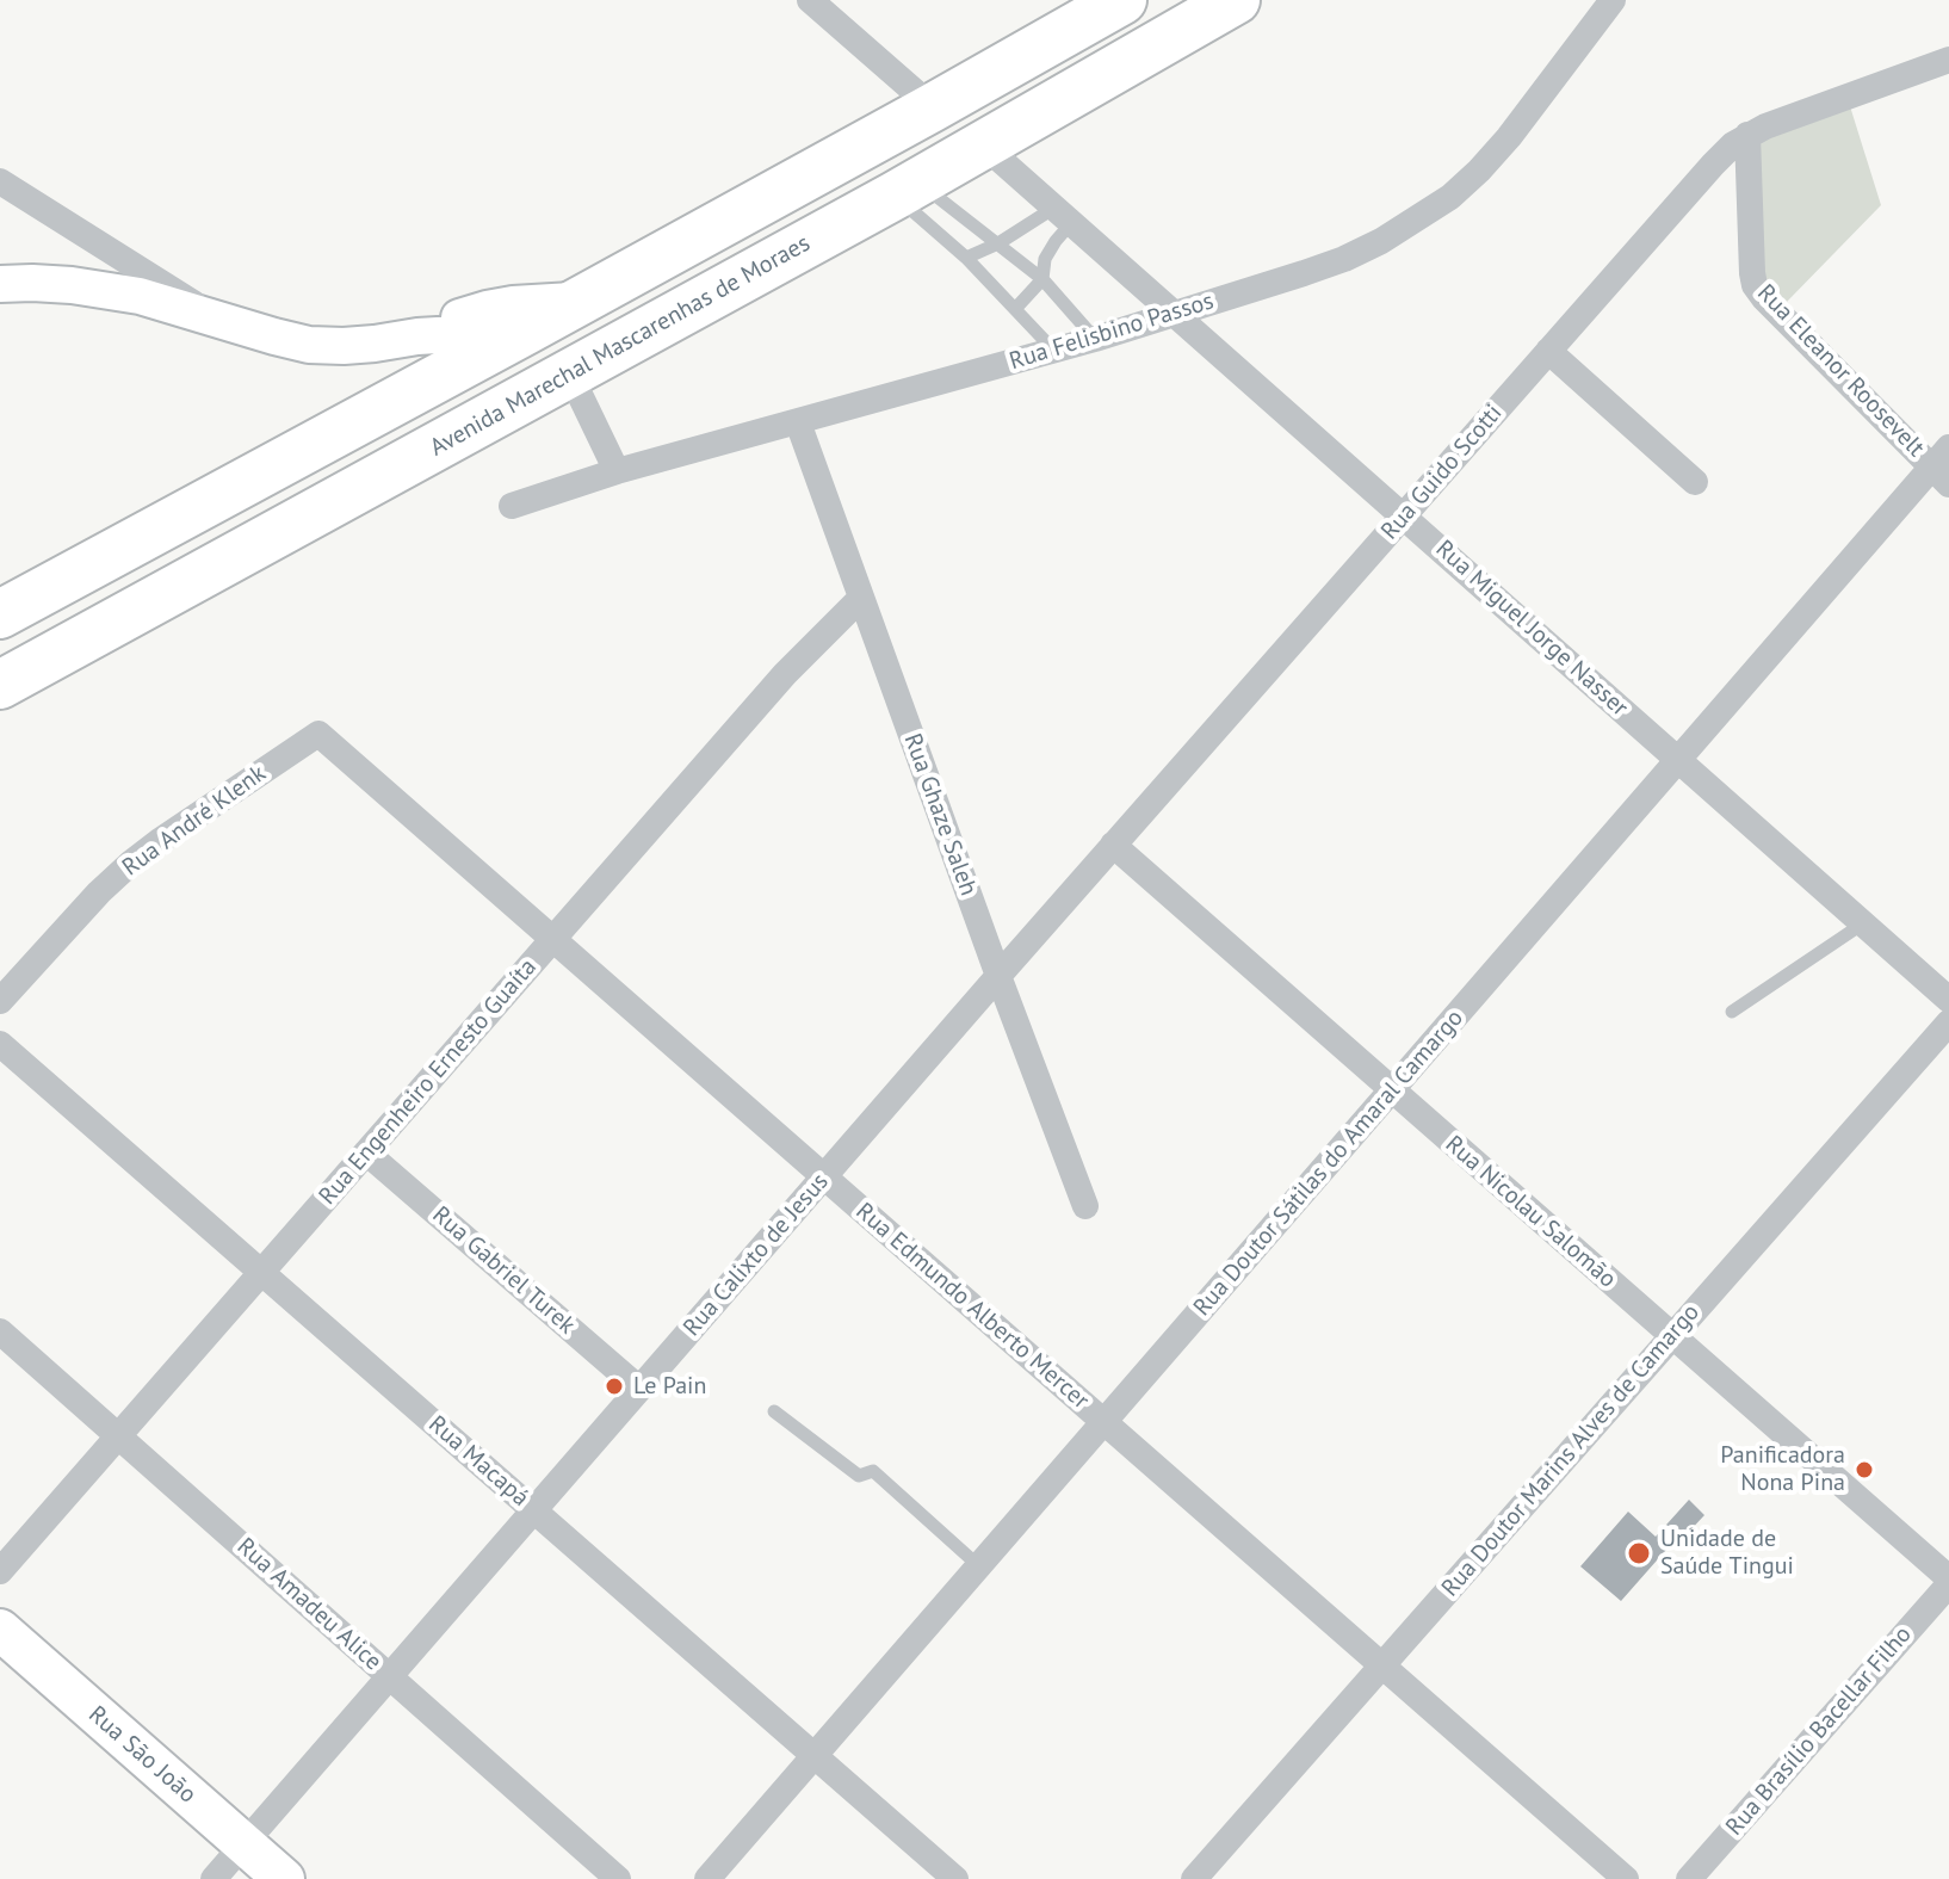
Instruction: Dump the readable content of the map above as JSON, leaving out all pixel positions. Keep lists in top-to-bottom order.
{
  "streets": {
    "highway": ["Avenida Marechal Mascarenhas de Moraes"],
    "main road": ["Rua São João"],
    "street": [
      "Rua Felisbino Passos",
      "Rua Eleanor Roosevelt",
      "Rua Guido Scotti",
      "Rua Miguel Jorge Nasser",
      "Rua Ghaze Saleh",
      "Rua André Klenk",
      "Rua Engenheiro Ernesto Guaíta",
      "Rua Doutor Sátilas do Amaral Camargo",
      "Rua Nicolau Salomão",
      "Rua Calixto de Jesus",
      "Rua Gabriel Turek",
      "Rua Edmundo Alberto Mercer",
      "Rua Doutor Marins Alves de Camargo",
      "Rua Macapá",
      "Rua Amadeu Alice",
      "Rua Brasílio Bacellar Filho"
    ]
  },
  "crossings": [
    ["Rua Felisbino Passos", "Rua Miguel Jorge Nasser"],
    ["Rua Felisbino Passos", "Rua Ghaze Saleh"],
    ["Avenida Marechal Mascarenhas de Moraes", "Rua Miguel Jorge Nasser"],
    ["Rua Eleanor Roosevelt", "Rua Guido Scotti"],
    ["Rua Eleanor Roosevelt", "Rua Doutor Sátilas do Amaral Camargo"],
    ["Rua Guido Scotti", "Rua Miguel Jorge Nasser"],
    ["Rua Guido Scotti", "Rua Ghaze Saleh"],
    ["Rua Guido Scotti", "Rua Nicolau Salomão"],
    ["Rua Guido Scotti", "Rua Calixto de Jesus"],
    ["Rua Miguel Jorge Nasser", "Rua Doutor Sátilas do Amaral Camargo"],
    ["Rua Ghaze Saleh", "Rua Engenheiro Ernesto Guaíta"],
    ["Rua Ghaze Saleh", "Rua Calixto de Jesus"],
    ["Rua André Klenk", "Rua Edmundo Alberto Mercer"],
    ["Rua Engenheiro Ernesto Guaíta", "Rua Gabriel Turek"],
    ["Rua Engenheiro Ernesto Guaíta", "Rua Edmundo Alberto Mercer"],
    ["Rua Engenheiro Ernesto Guaíta", "Rua Macapá"],
    ["Rua Engenheiro Ernesto Guaíta", "Rua Amadeu Alice"],
    ["Rua Doutor Sátilas do Amaral Camargo", "Rua Nicolau Salomão"],
    ["Rua Doutor Sátilas do Amaral Camargo", "Rua Edmundo Alberto Mercer"],
    ["Rua Doutor Sátilas do Amaral Camargo", "Rua Macapá"],
    ["Rua Nicolau Salomão", "Rua Doutor Marins Alves de Camargo"],
    ["Rua Nicolau Salomão", "Rua Brasílio Bacellar Filho"],
    ["Rua Calixto de Jesus", "Rua Gabriel Turek"],
    ["Rua Calixto de Jesus", "Rua Edmundo Alberto Mercer"],
    ["Rua Calixto de Jesus", "Rua Macapá"],
    ["Rua Calixto de Jesus", "Rua Amadeu Alice"],
    ["Rua Calixto de Jesus", "Rua São João"],
    ["Rua Edmundo Alberto Mercer", "Rua Doutor Marins Alves de Camargo"]
  ],
  "places": ["Le Pain", "Panificadora Nona Pina", "Unidade de Saúde Tingui"]
}
